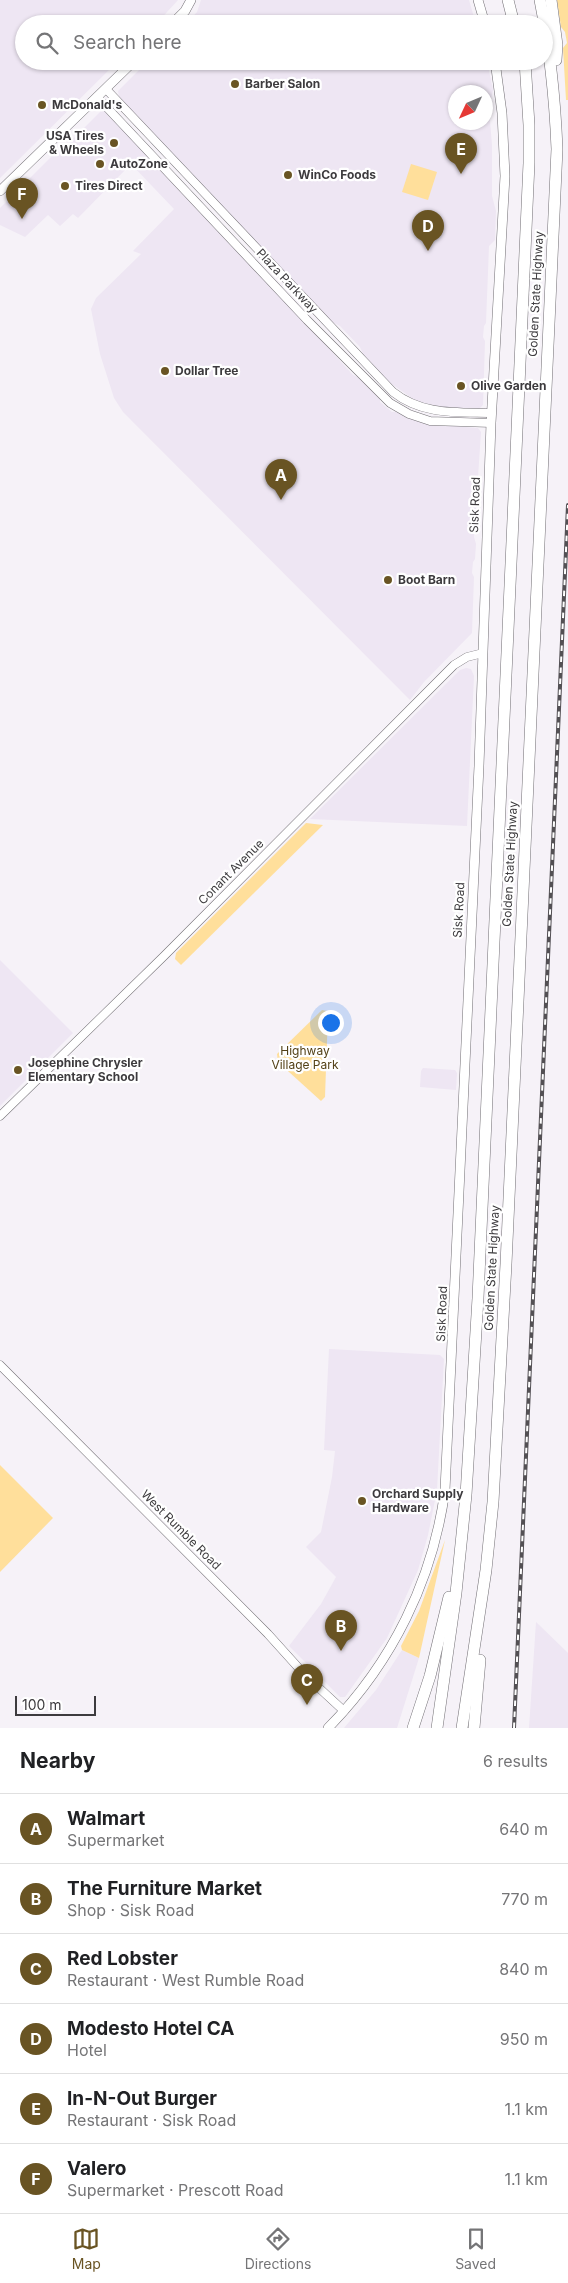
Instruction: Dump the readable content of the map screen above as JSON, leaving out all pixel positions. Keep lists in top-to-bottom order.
{
  "streets": {
    "highway": ["Golden State Highway"],
    "main road": ["Sisk Road"],
    "street": ["Plaza Parkway", "Conant Avenue", "West Rumble Road"]
  },
  "crossings": [
    ["Plaza Parkway", "Sisk Road"],
    ["Sisk Road", "Conant Avenue"],
    ["Sisk Road", "West Rumble Road"]
  ],
  "parks": ["Highway Village Park"],
  "places": [
    "Barber Salon",
    "McDonald's",
    "USA Tires & Wheels",
    "AutoZone",
    "WinCo Foods",
    "Tires Direct",
    "Dollar Tree",
    "Olive Garden",
    "Boot Barn",
    "Josephine Chrysler Elementary School",
    "Orchard Supply Hardware"
  ],
  "scale_bar": "100 m",
  "north": "bottom left",
  "page": {
    "search": "Search here",
    "pins": [
      "E",
      "F",
      "D",
      "A",
      "B",
      "C"
    ],
    "scale": "100 m",
    "heading": ["Nearby", "6 results"],
    "list": [
      {
        "mark": "A",
        "name": "Walmart",
        "note": "Supermarket",
        "value": "640 m"
      },
      {
        "mark": "B",
        "name": "The Furniture Market",
        "note": "Shop · Sisk Road",
        "value": "770 m"
      },
      {
        "mark": "C",
        "name": "Red Lobster",
        "note": "Restaurant · West Rumble Road",
        "value": "840 m"
      },
      {
        "mark": "D",
        "name": "Modesto Hotel CA",
        "note": "Hotel",
        "value": "950 m"
      },
      {
        "mark": "E",
        "name": "In-N-Out Burger",
        "note": "Restaurant · Sisk Road",
        "value": "1.1 km"
      },
      {
        "mark": "F",
        "name": "Valero",
        "note": "Supermarket · Prescott Road",
        "value": "1.1 km"
      }
    ],
    "nav": ["Map", "Directions", "Saved"]
  }
}
